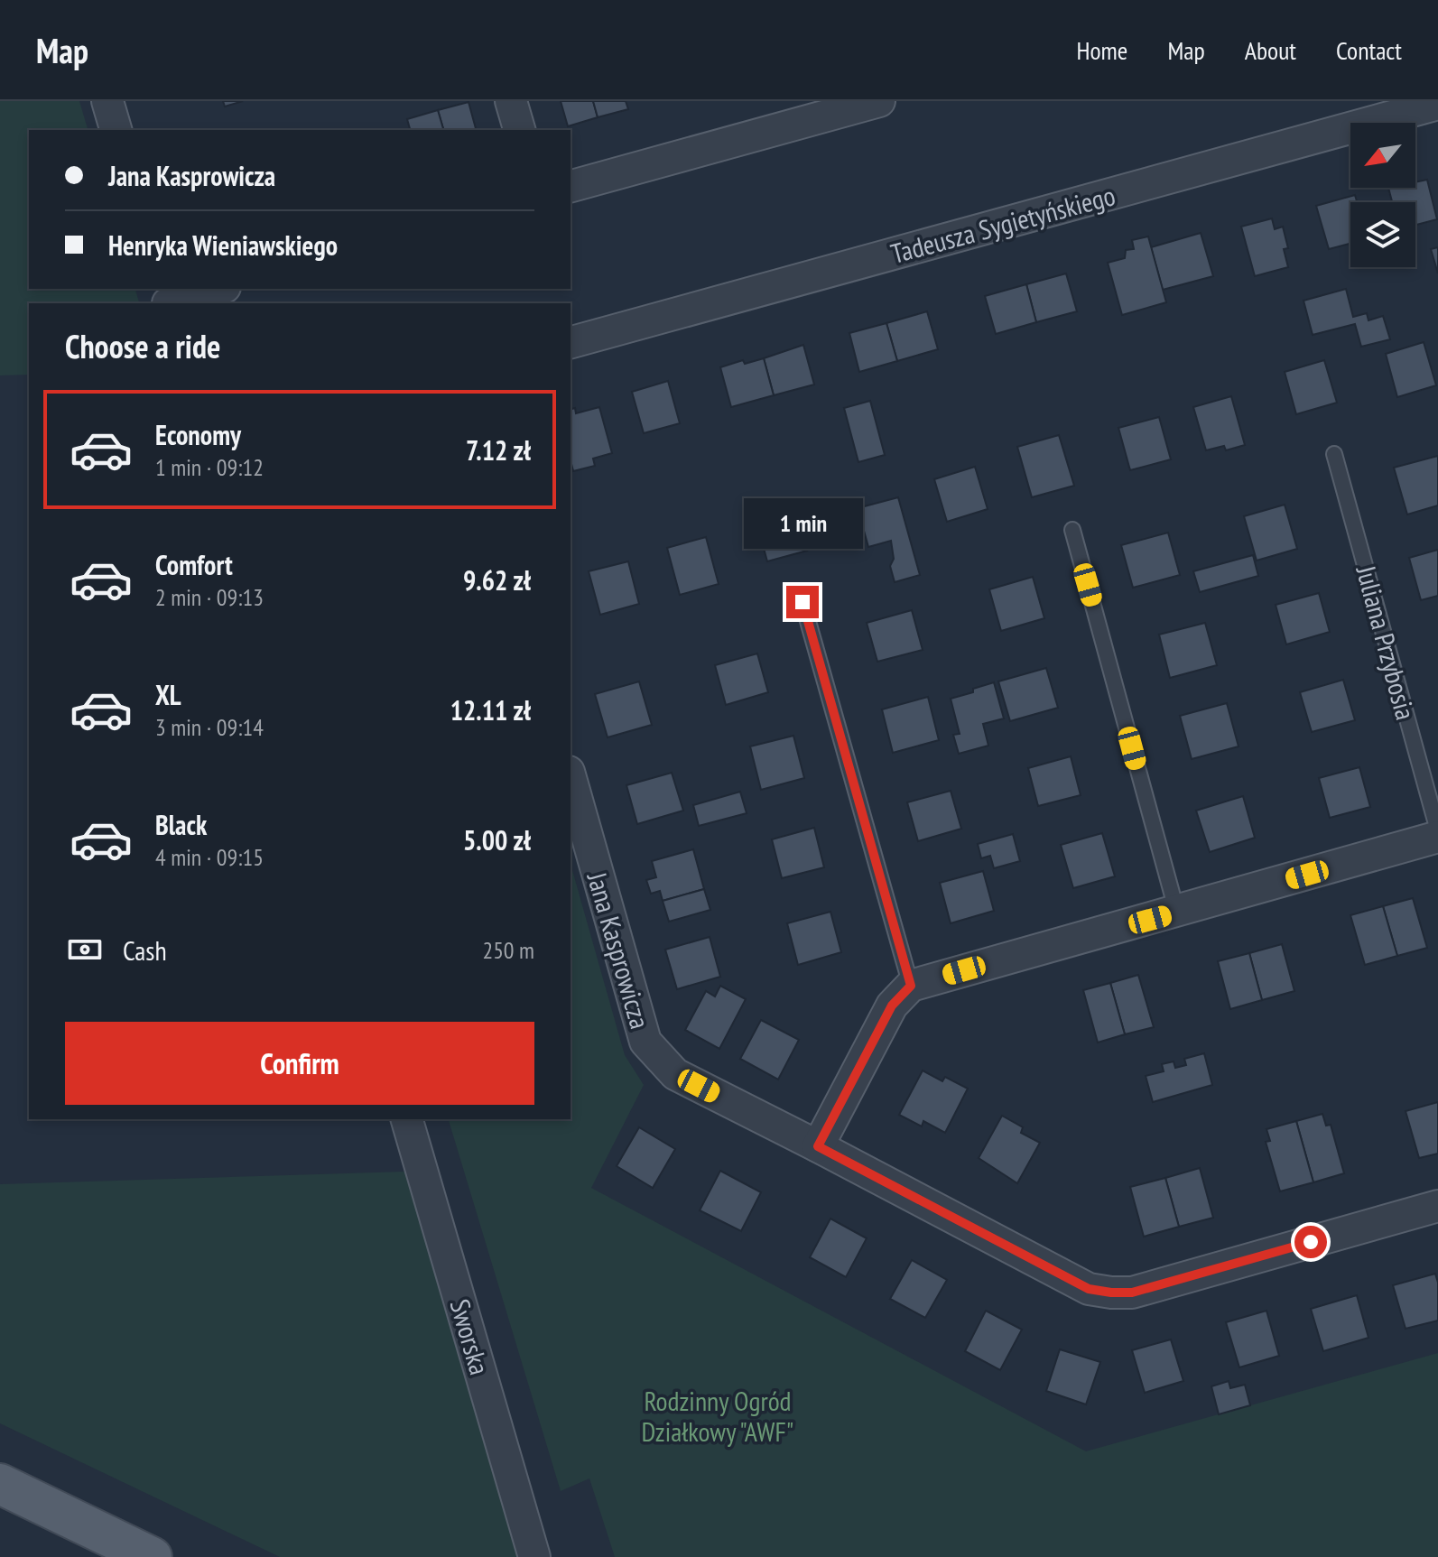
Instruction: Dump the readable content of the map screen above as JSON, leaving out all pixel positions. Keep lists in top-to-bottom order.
{
  "streets": {
    "street": ["Tadeusza Sygietyńskiego", "Jana Kasprowicza", "Sworska"],
    "lane": ["Juliana Przybosia"]
  },
  "parks": ["Rodzinny Ogród Działkowy \"AWF\""],
  "north": "bottom left",
  "page": {
    "header": "Map",
    "nav": [
      "Home",
      "Map",
      "About",
      "Contact"
    ],
    "banner": ["Jana Kasprowicza", "Henryka Wieniawskiego"],
    "heading": "Choose a ride",
    "list": [
      {
        "name": "Economy",
        "note": "1 min · 09:12",
        "value": "7.12 zł"
      },
      {
        "name": "Comfort",
        "note": "2 min · 09:13",
        "value": "9.62 zł"
      },
      {
        "name": "XL",
        "note": "3 min · 09:14",
        "value": "12.11 zł"
      },
      {
        "name": "Black",
        "note": "4 min · 09:15",
        "value": "5.00 zł"
      }
    ],
    "bubble": "1 min",
    "pay": ["Cash", "250 m"],
    "buttons": "Confirm"
  }
}
